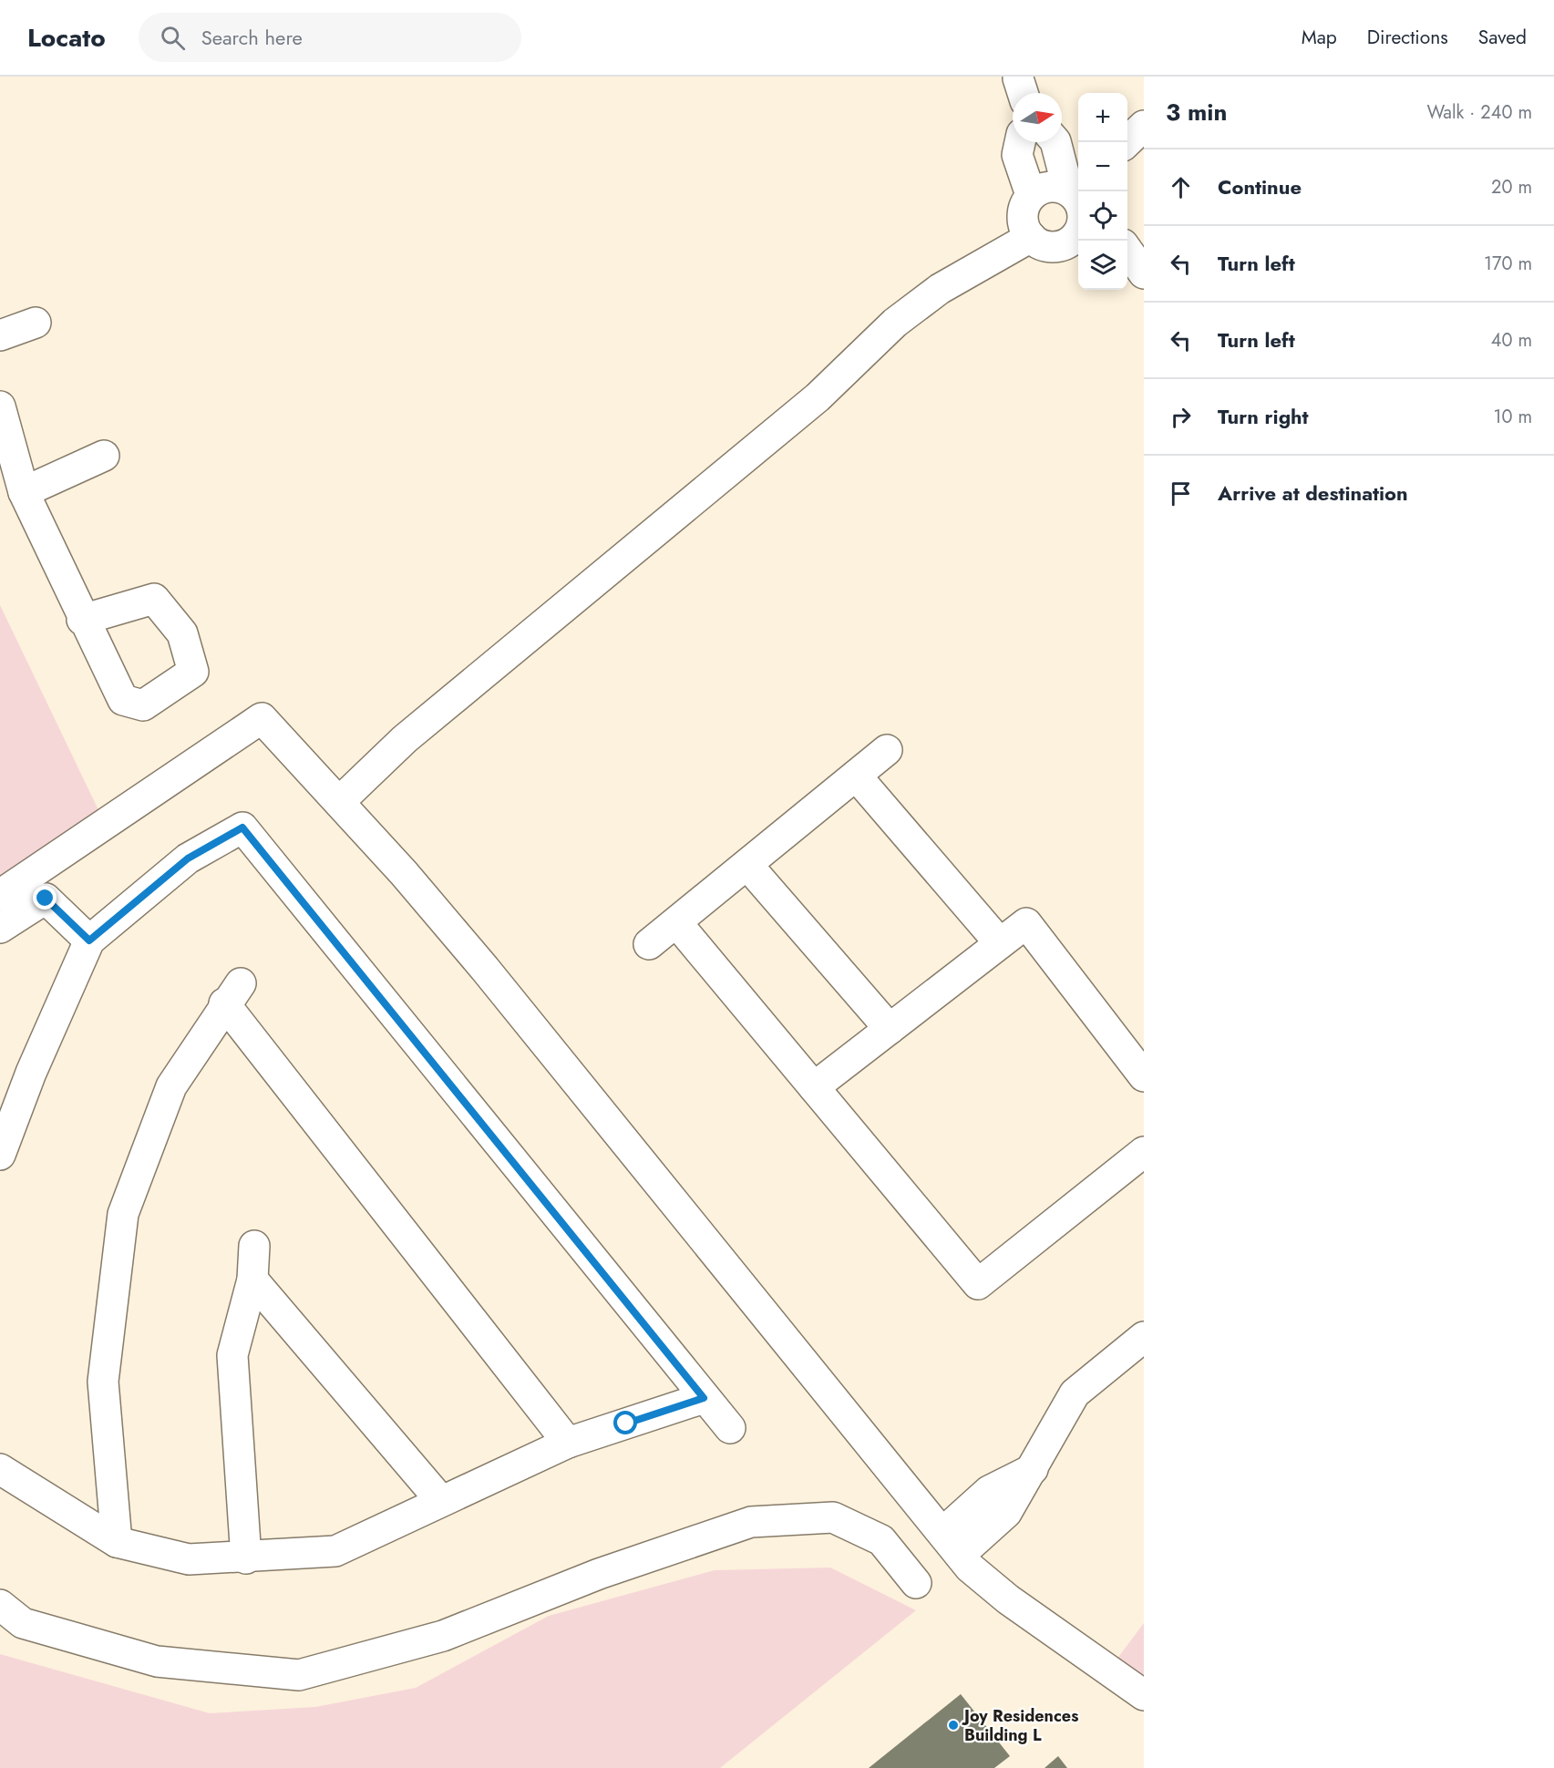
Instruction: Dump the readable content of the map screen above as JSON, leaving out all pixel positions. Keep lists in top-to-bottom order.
{
  "places": ["Joy Residences Building L"],
  "north": "right",
  "page": {
    "header": "Locato",
    "search": "Search here",
    "nav": ["Map", "Directions", "Saved"],
    "heading": ["3 min", "Walk · 240 m"],
    "map_buttons": ["+", "−"],
    "list": [
      ["Continue", "20 m"],
      ["Turn left", "170 m"],
      ["Turn left", "40 m"],
      ["Turn right", "10 m"],
      "Arrive at destination"
    ]
  }
}
